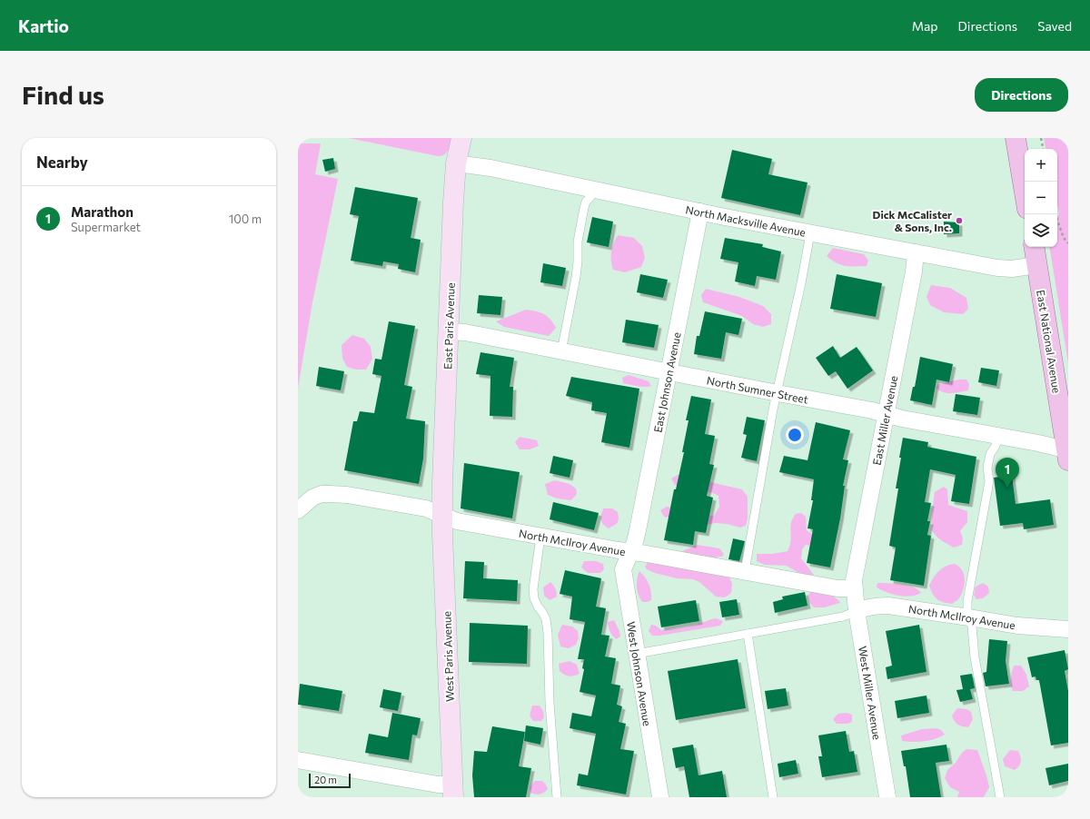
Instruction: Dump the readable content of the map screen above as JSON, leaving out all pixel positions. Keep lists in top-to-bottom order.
{
  "streets": {
    "main road": ["East National Avenue"],
    "street": [
      "North Macksville Avenue",
      "East Paris Avenue",
      "East Johnson Avenue",
      "North Sumner Street",
      "East Miller Avenue",
      "North McIlroy Avenue",
      "West Paris Avenue",
      "West Johnson Avenue",
      "West Miller Avenue"
    ]
  },
  "crossings": [
    ["North Macksville Avenue", "East Paris Avenue"],
    ["North Macksville Avenue", "East National Avenue"],
    ["North Macksville Avenue", "East Johnson Avenue"],
    ["North Macksville Avenue", "East Miller Avenue"],
    ["East Paris Avenue", "North Sumner Street"],
    ["East Paris Avenue", "North McIlroy Avenue"],
    ["East Paris Avenue", "West Paris Avenue"],
    ["East National Avenue", "North Sumner Street"],
    ["East Johnson Avenue", "North Sumner Street"],
    ["East Johnson Avenue", "North McIlroy Avenue"],
    ["East Johnson Avenue", "West Johnson Avenue"],
    ["North Sumner Street", "East Miller Avenue"],
    ["East Miller Avenue", "North McIlroy Avenue"],
    ["East Miller Avenue", "West Miller Avenue"],
    ["North McIlroy Avenue", "West Paris Avenue"],
    ["North McIlroy Avenue", "West Johnson Avenue"],
    ["North McIlroy Avenue", "West Miller Avenue"]
  ],
  "places": ["Dick McCalister & Sons, Inc."],
  "scale_bar": "20 m",
  "page": {
    "header": "Kartio",
    "nav": ["Map", "Directions", "Saved"],
    "buttons": "Directions",
    "title": "Find us",
    "heading": "Nearby",
    "map_buttons": ["+", "−"],
    "list": [
      {
        "mark": "1",
        "name": "Marathon",
        "note": "Supermarket",
        "value": "100 m"
      }
    ],
    "pins": "1",
    "scale": "20 m"
  }
}
